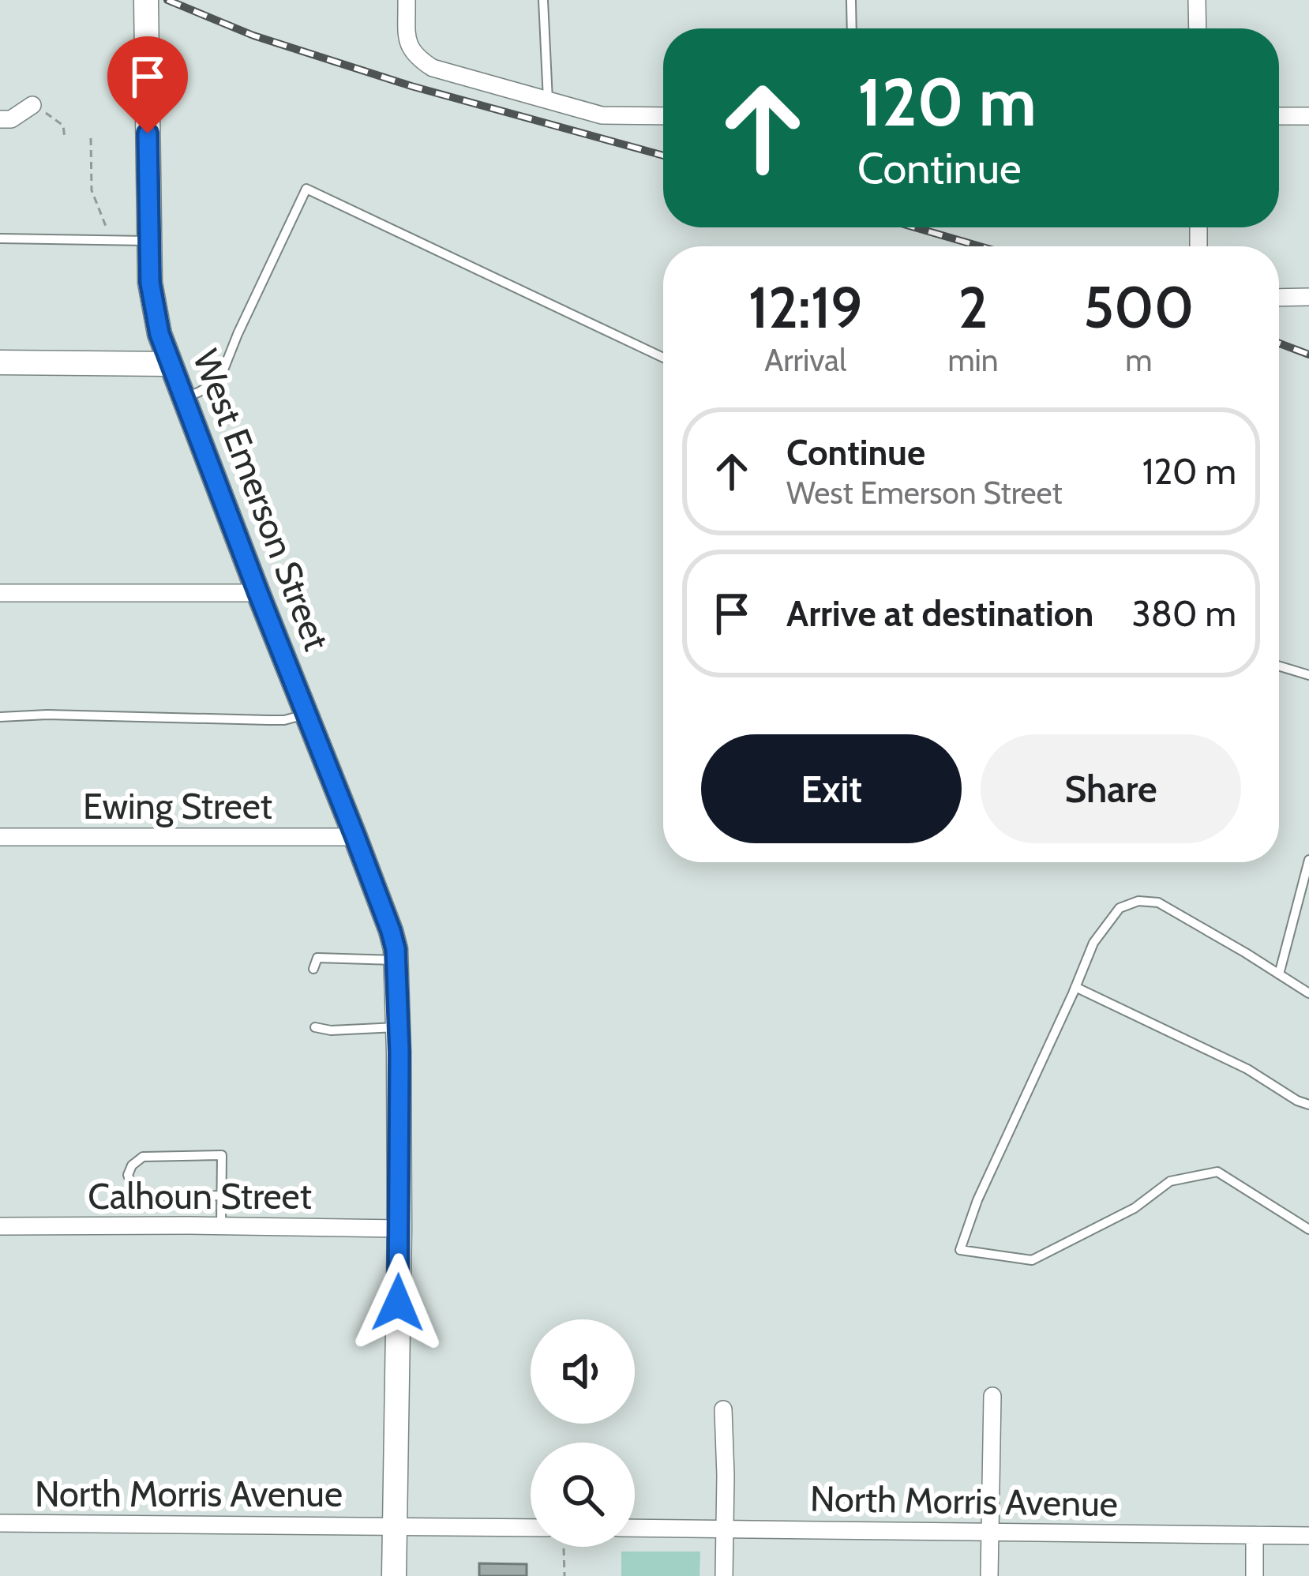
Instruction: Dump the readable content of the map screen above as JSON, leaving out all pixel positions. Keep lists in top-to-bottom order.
{
  "streets": {
    "street": [
      "West Emerson Street",
      "Ewing Street",
      "Calhoun Street",
      "North Morris Avenue"
    ]
  },
  "crossings": [
    ["West Emerson Street", "Ewing Street"],
    ["West Emerson Street", "Calhoun Street"],
    ["West Emerson Street", "North Morris Avenue"]
  ],
  "page": {
    "turn": ["120 m", "Continue"],
    "eta": [
      "12:19",
      "Arrival",
      "2",
      "min",
      "500",
      "m"
    ],
    "list": [
      {
        "name": "Continue",
        "note": "West Emerson Street",
        "value": "120 m"
      },
      {
        "name": "Arrive at destination",
        "value": "380 m"
      }
    ],
    "buttons": ["Exit", "Share"]
  }
}
